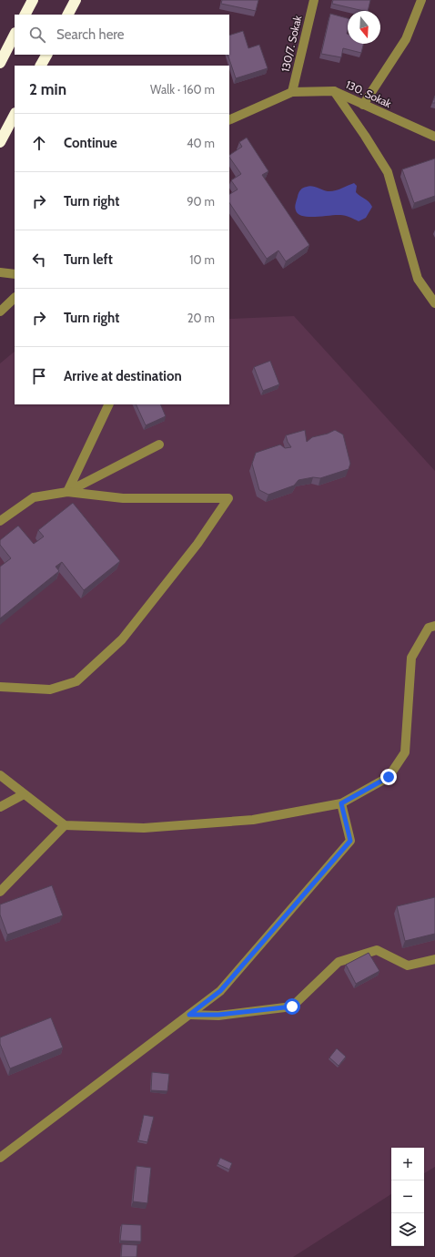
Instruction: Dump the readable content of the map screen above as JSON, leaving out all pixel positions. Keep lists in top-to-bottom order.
{
  "streets": {
    "street": ["130/7. Sokak", "130. Sokak"]
  },
  "crossings": [
    ["130/7. Sokak", "130. Sokak"]
  ],
  "north": "bottom",
  "page": {
    "search": "Search here",
    "heading": ["2 min", "Walk · 160 m"],
    "list": [
      ["Continue", "40 m"],
      ["Turn right", "90 m"],
      ["Turn left", "10 m"],
      ["Turn right", "20 m"],
      "Arrive at destination"
    ],
    "map_buttons": ["+", "−"]
  }
}
